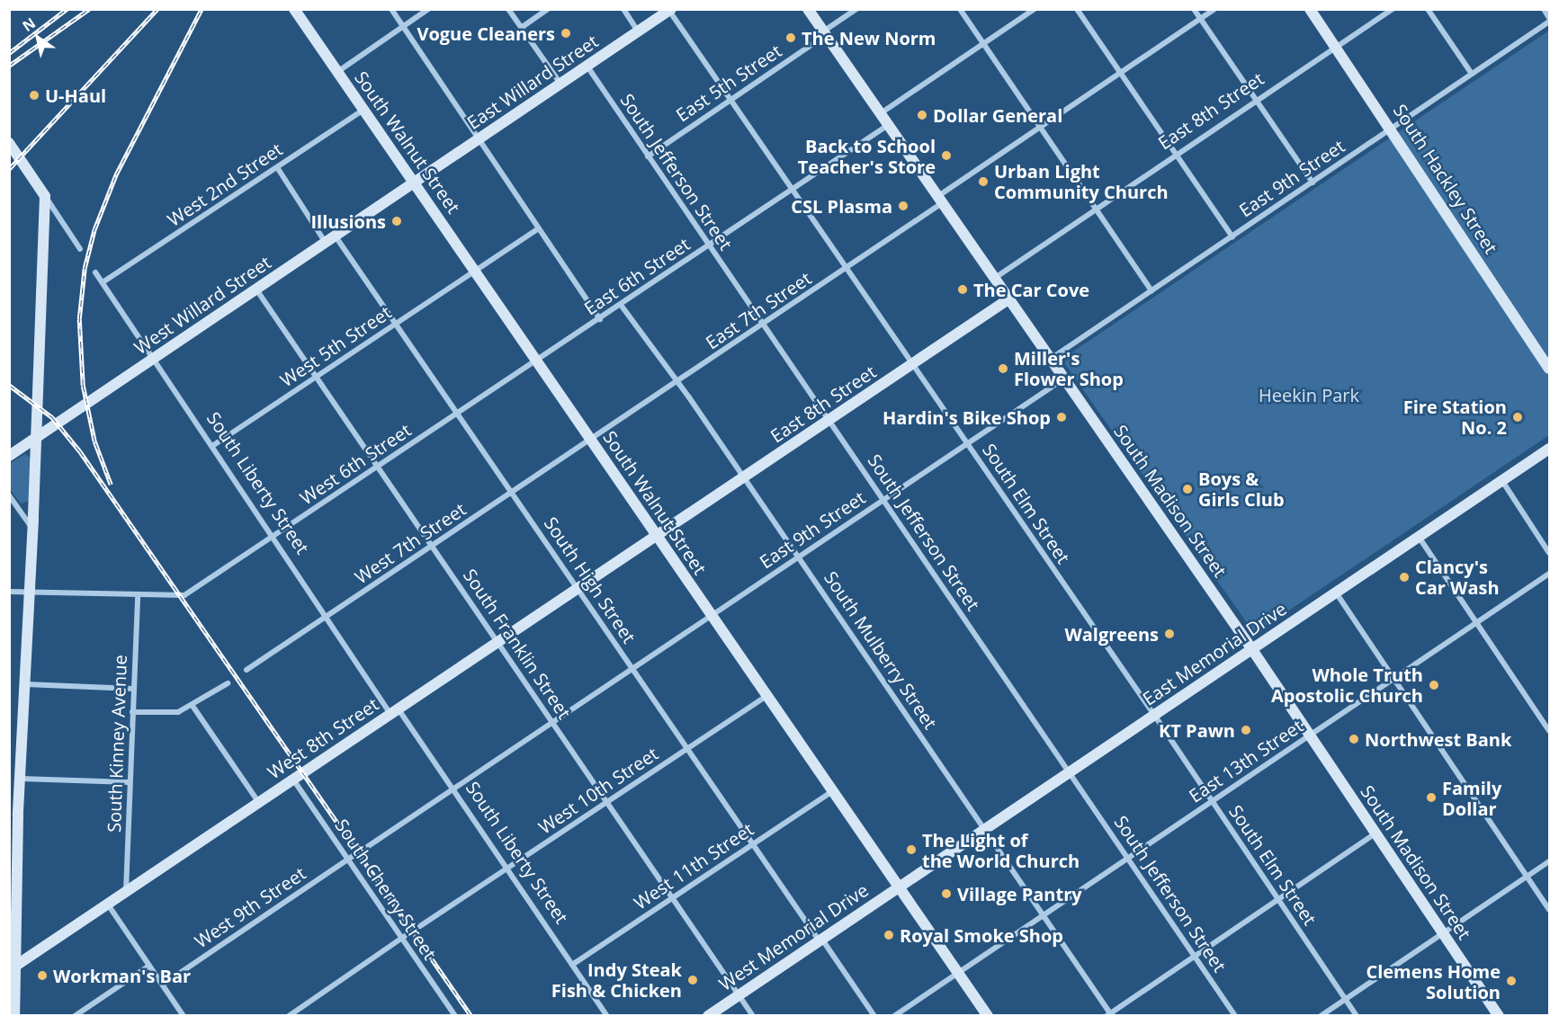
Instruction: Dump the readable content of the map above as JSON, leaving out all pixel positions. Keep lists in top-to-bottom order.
{
  "streets": {
    "main road": [
      "East Willard Street",
      "East 8th Street",
      "South Walnut Street",
      "South Hackley Street",
      "West Willard Street",
      "South Madison Street",
      "East Memorial Drive",
      "West 8th Street",
      "West Memorial Drive"
    ],
    "street": [
      "East 5th Street",
      "South Jefferson Street",
      "East 9th Street",
      "West 2nd Street",
      "East 6th Street",
      "East 7th Street",
      "West 5th Street",
      "West 6th Street",
      "South Liberty Street",
      "South Elm Street",
      "West 7th Street",
      "South High Street",
      "South Franklin Street",
      "South Mulberry Street",
      "South Kinney Avenue",
      "East 13th Street",
      "West 10th Street",
      "West 11th Street",
      "South Cherry Street",
      "West 9th Street"
    ]
  },
  "crossings": [
    ["East Willard Street", "South Walnut Street"],
    ["East Willard Street", "South Jefferson Street"],
    ["East Willard Street", "West Willard Street"],
    ["East Willard Street", "South Elm Street"],
    ["East 5th Street", "South Jefferson Street"],
    ["East 5th Street", "South Madison Street"],
    ["East 5th Street", "South Elm Street"],
    ["East 8th Street", "South Walnut Street"],
    ["East 8th Street", "South Jefferson Street"],
    ["East 8th Street", "South Hackley Street"],
    ["East 8th Street", "South Madison Street"],
    ["East 8th Street", "South Elm Street"],
    ["East 8th Street", "South Mulberry Street"],
    ["East 8th Street", "West 8th Street"],
    ["South Walnut Street", "East 9th Street"],
    ["South Walnut Street", "West 2nd Street"],
    ["South Walnut Street", "East 6th Street"],
    ["South Walnut Street", "West Willard Street"],
    ["South Walnut Street", "East 7th Street"],
    ["South Walnut Street", "West 5th Street"],
    ["South Walnut Street", "West 6th Street"],
    ["South Walnut Street", "West 7th Street"],
    ["South Walnut Street", "East Memorial Drive"],
    ["South Walnut Street", "West 8th Street"],
    ["South Walnut Street", "East 13th Street"],
    ["South Walnut Street", "West 10th Street"],
    ["South Walnut Street", "West 11th Street"],
    ["South Walnut Street", "West Memorial Drive"],
    ["South Jefferson Street", "East 9th Street"],
    ["South Jefferson Street", "East 6th Street"],
    ["South Jefferson Street", "East 7th Street"],
    ["South Jefferson Street", "East Memorial Drive"],
    ["South Jefferson Street", "East 13th Street"],
    ["East 9th Street", "South Hackley Street"],
    ["East 9th Street", "South Madison Street"],
    ["East 9th Street", "South Elm Street"],
    ["East 9th Street", "South Mulberry Street"],
    ["West 2nd Street", "South Liberty Street"],
    ["West 2nd Street", "South High Street"],
    ["East 6th Street", "West 6th Street"],
    ["East 6th Street", "South Madison Street"],
    ["East 6th Street", "South Elm Street"],
    ["East 6th Street", "South Mulberry Street"],
    ["West Willard Street", "South Liberty Street"],
    ["West Willard Street", "South High Street"],
    ["West Willard Street", "South Franklin Street"],
    ["East 7th Street", "South Madison Street"],
    ["East 7th Street", "South Elm Street"],
    ["East 7th Street", "West 7th Street"],
    ["East 7th Street", "South Mulberry Street"],
    ["West 5th Street", "South Liberty Street"],
    ["West 5th Street", "South High Street"],
    ["West 5th Street", "South Franklin Street"],
    ["West 6th Street", "South Liberty Street"],
    ["West 6th Street", "South High Street"],
    ["West 6th Street", "South Franklin Street"],
    ["West 6th Street", "South Kinney Avenue"],
    ["South Liberty Street", "West 7th Street"],
    ["South Liberty Street", "West 8th Street"],
    ["South Liberty Street", "West 10th Street"],
    ["South Liberty Street", "West 11th Street"],
    ["South Madison Street", "East Memorial Drive"],
    ["South Madison Street", "East 13th Street"],
    ["South Elm Street", "East Memorial Drive"],
    ["South Elm Street", "East 13th Street"],
    ["West 7th Street", "South High Street"],
    ["West 7th Street", "South Franklin Street"],
    ["South High Street", "West 8th Street"],
    ["South High Street", "West 10th Street"],
    ["South High Street", "West 11th Street"],
    ["South High Street", "West Memorial Drive"],
    ["South Franklin Street", "West 8th Street"],
    ["South Franklin Street", "West 10th Street"],
    ["South Franklin Street", "West 11th Street"],
    ["South Franklin Street", "West Memorial Drive"],
    ["South Mulberry Street", "East Memorial Drive"],
    ["South Mulberry Street", "East 13th Street"],
    ["East Memorial Drive", "West Memorial Drive"],
    ["West 8th Street", "South Kinney Avenue"],
    ["West 8th Street", "South Cherry Street"],
    ["South Cherry Street", "West 9th Street"]
  ],
  "parks": ["Heekin Park"],
  "places": [
    "Vogue Cleaners",
    "The New Norm",
    "U-Haul",
    "Dollar General",
    "Back to School Teacher's Store",
    "Urban Light Community Church",
    "CSL Plasma",
    "Illusions",
    "The Car Cove",
    "Miller's Flower Shop",
    "Hardin's Bike Shop",
    "Fire Station No. 2",
    "Boys & Girls Club",
    "Clancy's Car Wash",
    "Walgreens",
    "Whole Truth Apostolic Church",
    "KT Pawn",
    "Northwest Bank",
    "Family Dollar",
    "The Light of the World Church",
    "Village Pantry",
    "Royal Smoke Shop",
    "Workman's Bar",
    "Indy Steak Fish & Chicken",
    "Clemens Home Solution"
  ],
  "north": "top left"
}
